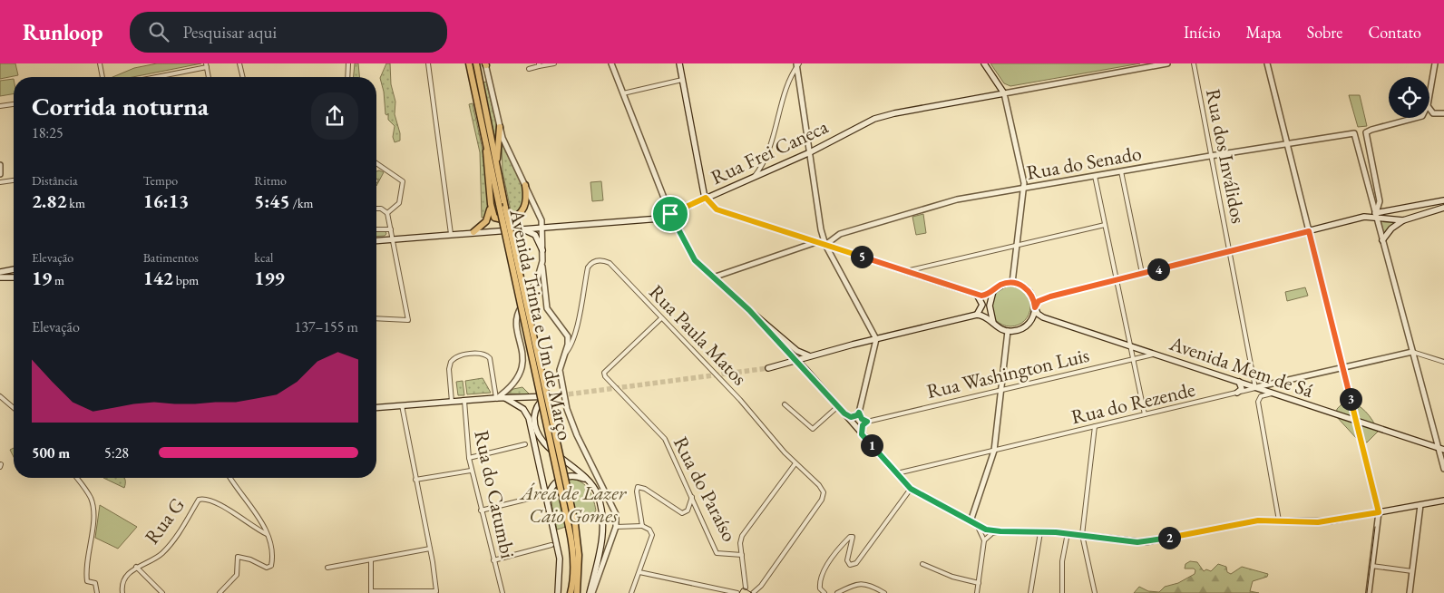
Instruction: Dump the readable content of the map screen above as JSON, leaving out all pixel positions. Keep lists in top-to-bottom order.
{
  "streets": {
    "main road": ["Rua Frei Caneca", "Avenida Trinta e Um de Março", "Avenida Mem de Sá"],
    "street": [
      "Rua dos Inválidos",
      "Rua do Senado",
      "Rua Paula Matos",
      "Rua Washington Luis",
      "Rua do Rezende",
      "Rua do Paraíso",
      "Rua do Catumbi",
      "Rua G"
    ]
  },
  "crossings": [
    ["Rua Frei Caneca", "Avenida Trinta e Um de Março"],
    ["Rua dos Inválidos", "Rua do Senado"],
    ["Rua dos Inválidos", "Avenida Mem de Sá"],
    ["Rua dos Inválidos", "Rua do Rezende"],
    ["Rua Paula Matos", "Rua do Paraíso"],
    ["Avenida Mem de Sá", "Rua Washington Luis"],
    ["Avenida Mem de Sá", "Rua do Rezende"]
  ],
  "parks": ["Área de Lazer Caio Gomes"],
  "page": {
    "header": "Runloop",
    "search": "Pesquisar aqui",
    "nav": [
      "Início",
      "Mapa",
      "Sobre",
      "Contato"
    ],
    "heading": ["Corrida noturna", "18:25"],
    "stats": [
      ["Distância", "2.82 km"],
      ["Tempo", "16:13"],
      ["Ritmo", "5:45 /km"],
      ["Elevação", "19 m"],
      ["Batimentos", "142 bpm"],
      ["kcal", "199"]
    ],
    "pins": [
      "5",
      "4",
      "3",
      "1",
      "2"
    ],
    "chart": ["Elevação", "137–155 m"],
    "list": [
      {
        "name": "500 m",
        "note": "5:28"
      }
    ]
  }
}
